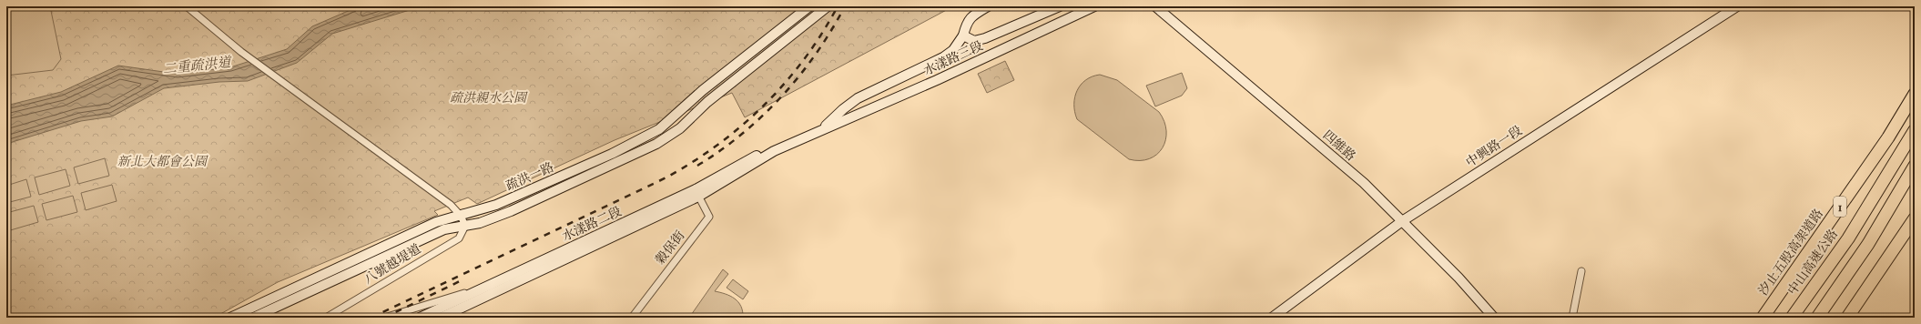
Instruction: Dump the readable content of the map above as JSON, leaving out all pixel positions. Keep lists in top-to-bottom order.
{
  "streets": {
    "highway": ["1", "汐止五股高架道路", "中山高速公路"],
    "street": [
      "水漾路三段",
      "四維路",
      "中興路一段",
      "疏洪一路",
      "水漾路二段",
      "穀保街",
      "八號越堤道"
    ]
  },
  "crossings": [
    ["水漾路三段", "水漾路二段"],
    ["四維路", "中興路一段"],
    ["疏洪一路", "八號越堤道"],
    ["水漾路二段", "穀保街"]
  ],
  "water": ["二重疏洪道"],
  "parks": ["疏洪親水公園", "新北大都會公園"]
}
